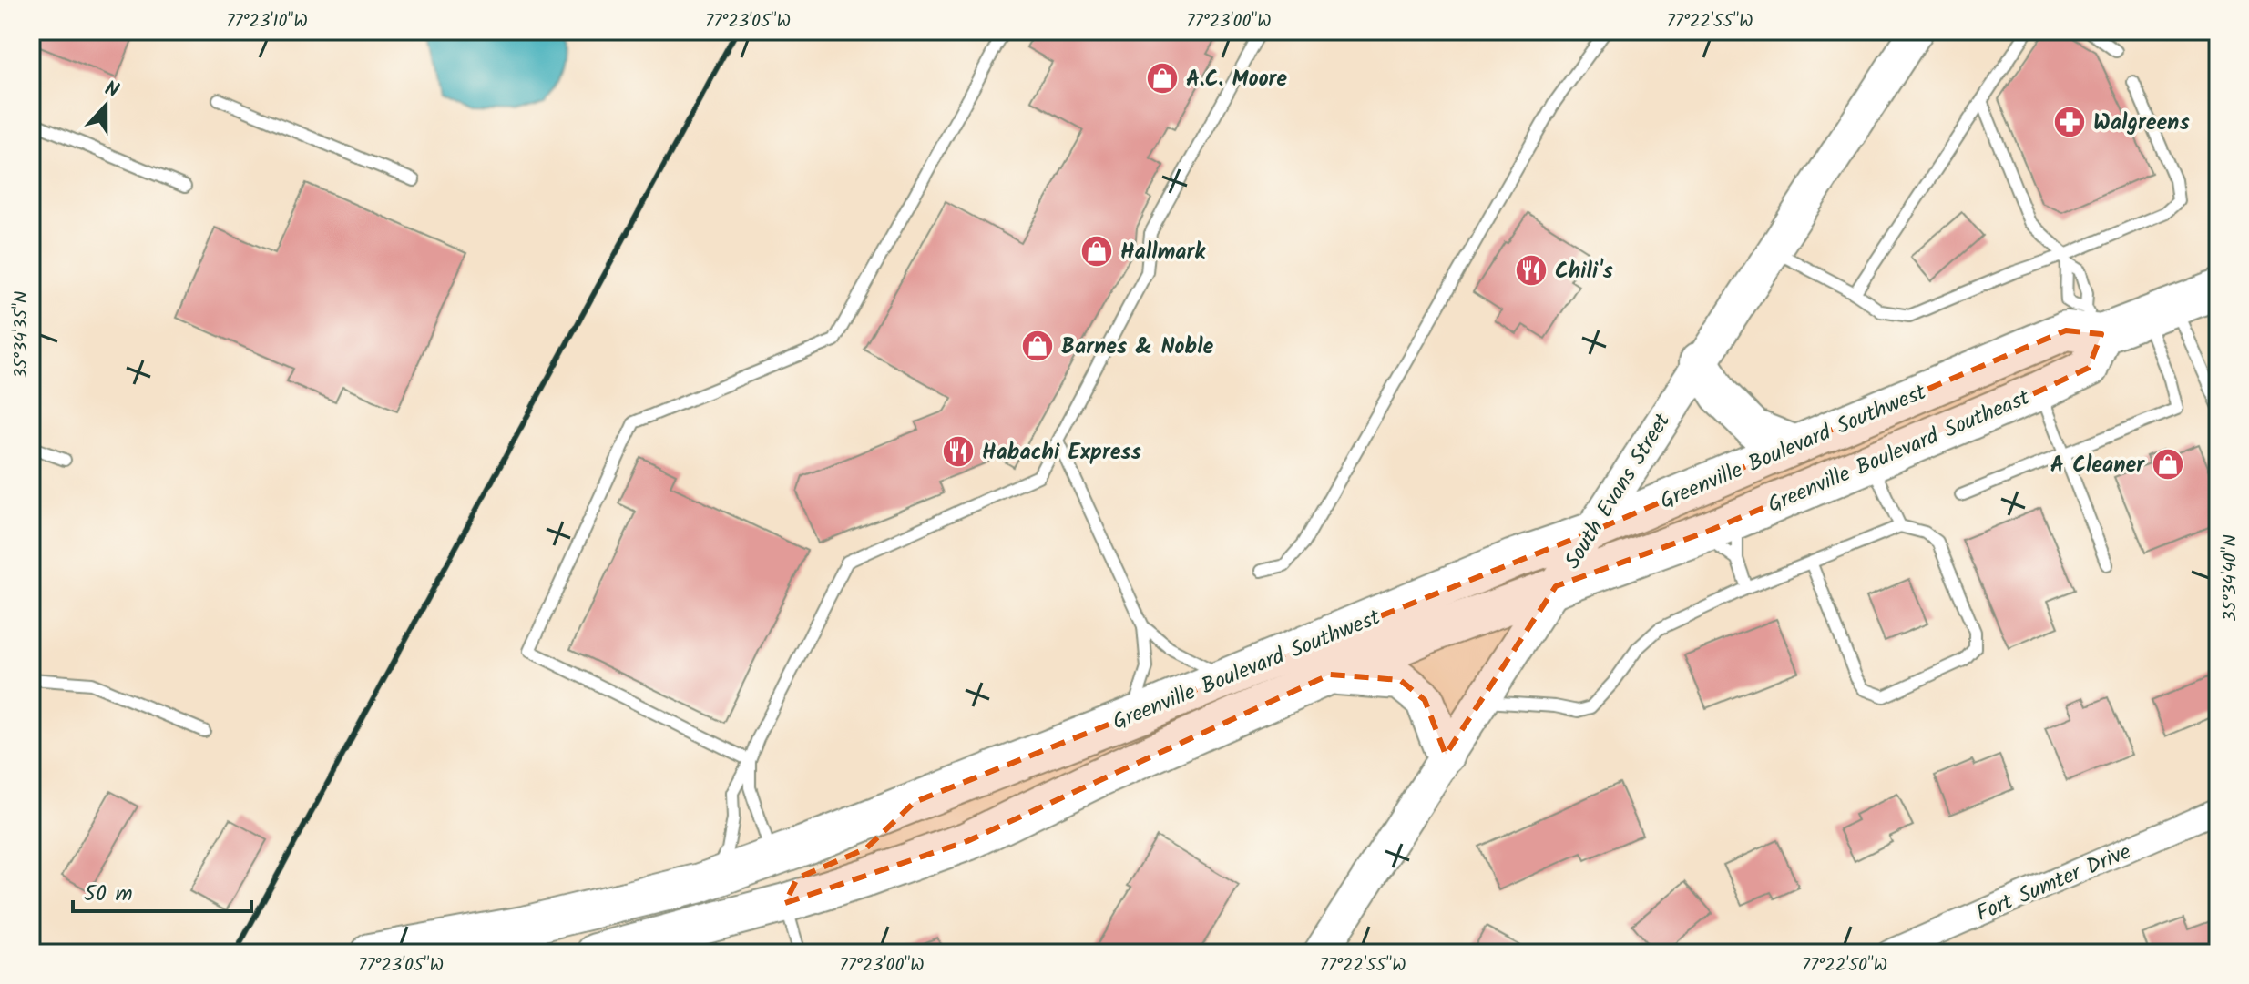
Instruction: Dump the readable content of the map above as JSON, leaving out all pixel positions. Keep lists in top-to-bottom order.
{
  "streets": {
    "highway": ["Greenville Boulevard Southwest", "Greenville Boulevard Southeast"],
    "main road": ["South Evans Street"],
    "street": ["Fort Sumter Drive"]
  },
  "crossings": [
    ["Greenville Boulevard Southwest", "Greenville Boulevard Southeast"],
    ["Greenville Boulevard Southwest", "South Evans Street"],
    ["Greenville Boulevard Southeast", "South Evans Street"]
  ],
  "places": {
    "shop": [
      "A.C. Moore",
      "Hallmark",
      "Barnes & Noble",
      "A Cleaner"
    ],
    "pharmacy": ["Walgreens"],
    "restaurant": ["Chili's", "Habachi Express"]
  },
  "scale_bar": "50 m",
  "north": "top",
  "coordinates": [
    "77°23'10\"W",
    "77°23'05\"W",
    "77°23'00\"W",
    "77°22'55\"W",
    "35°34'35\"N",
    "35°34'40\"N",
    "77°22'50\"W"
  ]
}
